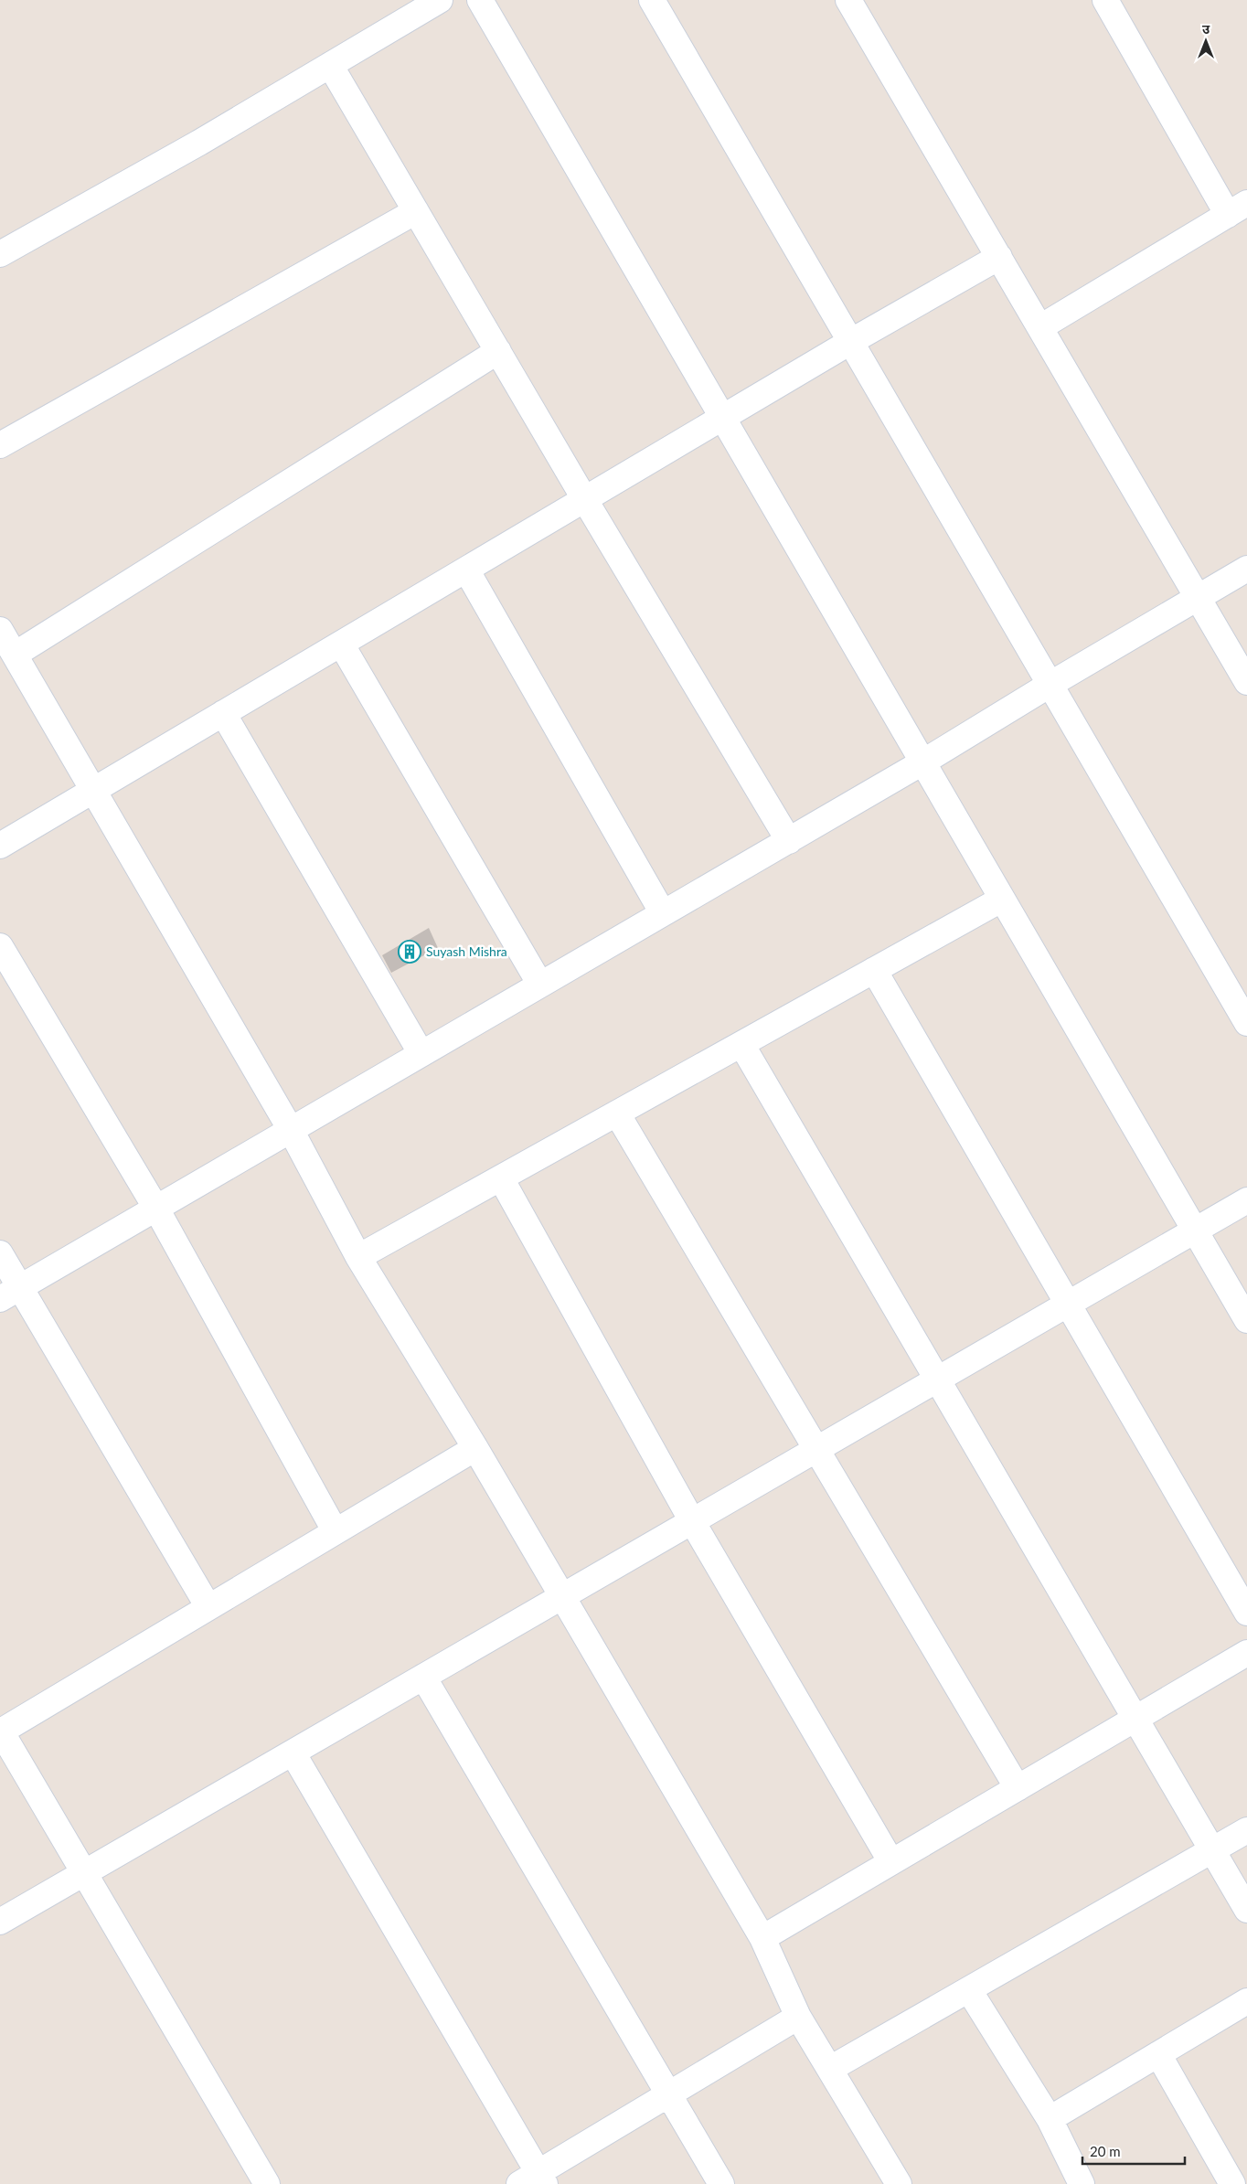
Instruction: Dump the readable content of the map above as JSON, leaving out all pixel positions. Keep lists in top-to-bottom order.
{
  "places": {
    "building": ["Suyash Mishra"]
  },
  "scale_bar": "20 m",
  "north": "top"
}
